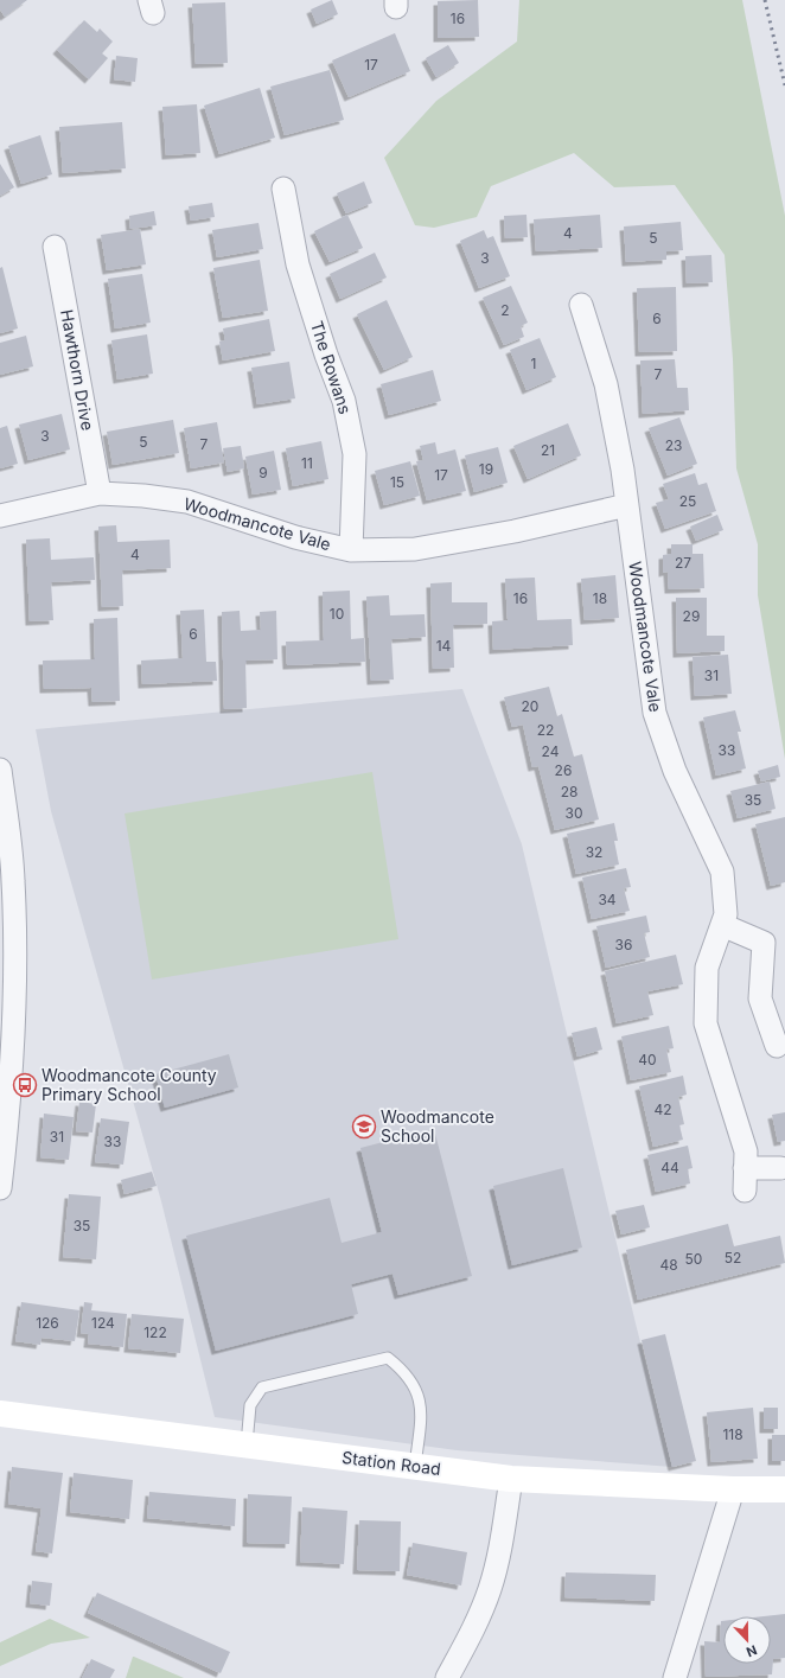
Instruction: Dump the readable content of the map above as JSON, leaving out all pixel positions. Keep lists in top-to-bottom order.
{
  "streets": {
    "street": [
      "The Rowans",
      "Hawthorn Drive",
      "Woodmancote Vale",
      "Station Road"
    ]
  },
  "crossings": [
    ["The Rowans", "Woodmancote Vale"],
    ["Hawthorn Drive", "Woodmancote Vale"]
  ],
  "places": {
    "bus stop": ["Woodmancote County Primary School"],
    "school or university": ["Woodmancote School"]
  },
  "house_numbers": [
    "16",
    "17",
    "4",
    "5",
    "3",
    "2",
    "6",
    "1",
    "7",
    "3",
    "5",
    "7",
    "23",
    "21",
    "11",
    "19",
    "9",
    "17",
    "15",
    "25",
    "4",
    "27",
    "16",
    "18",
    "10",
    "29",
    "6",
    "14",
    "31",
    "20",
    "22",
    "33",
    "24",
    "26",
    "28",
    "35",
    "30",
    "32",
    "34",
    "36",
    "40",
    "42",
    "31",
    "33",
    "44",
    "35",
    "52",
    "50",
    "48",
    "126",
    "124",
    "122",
    "118"
  ],
  "north": "bottom"
}
